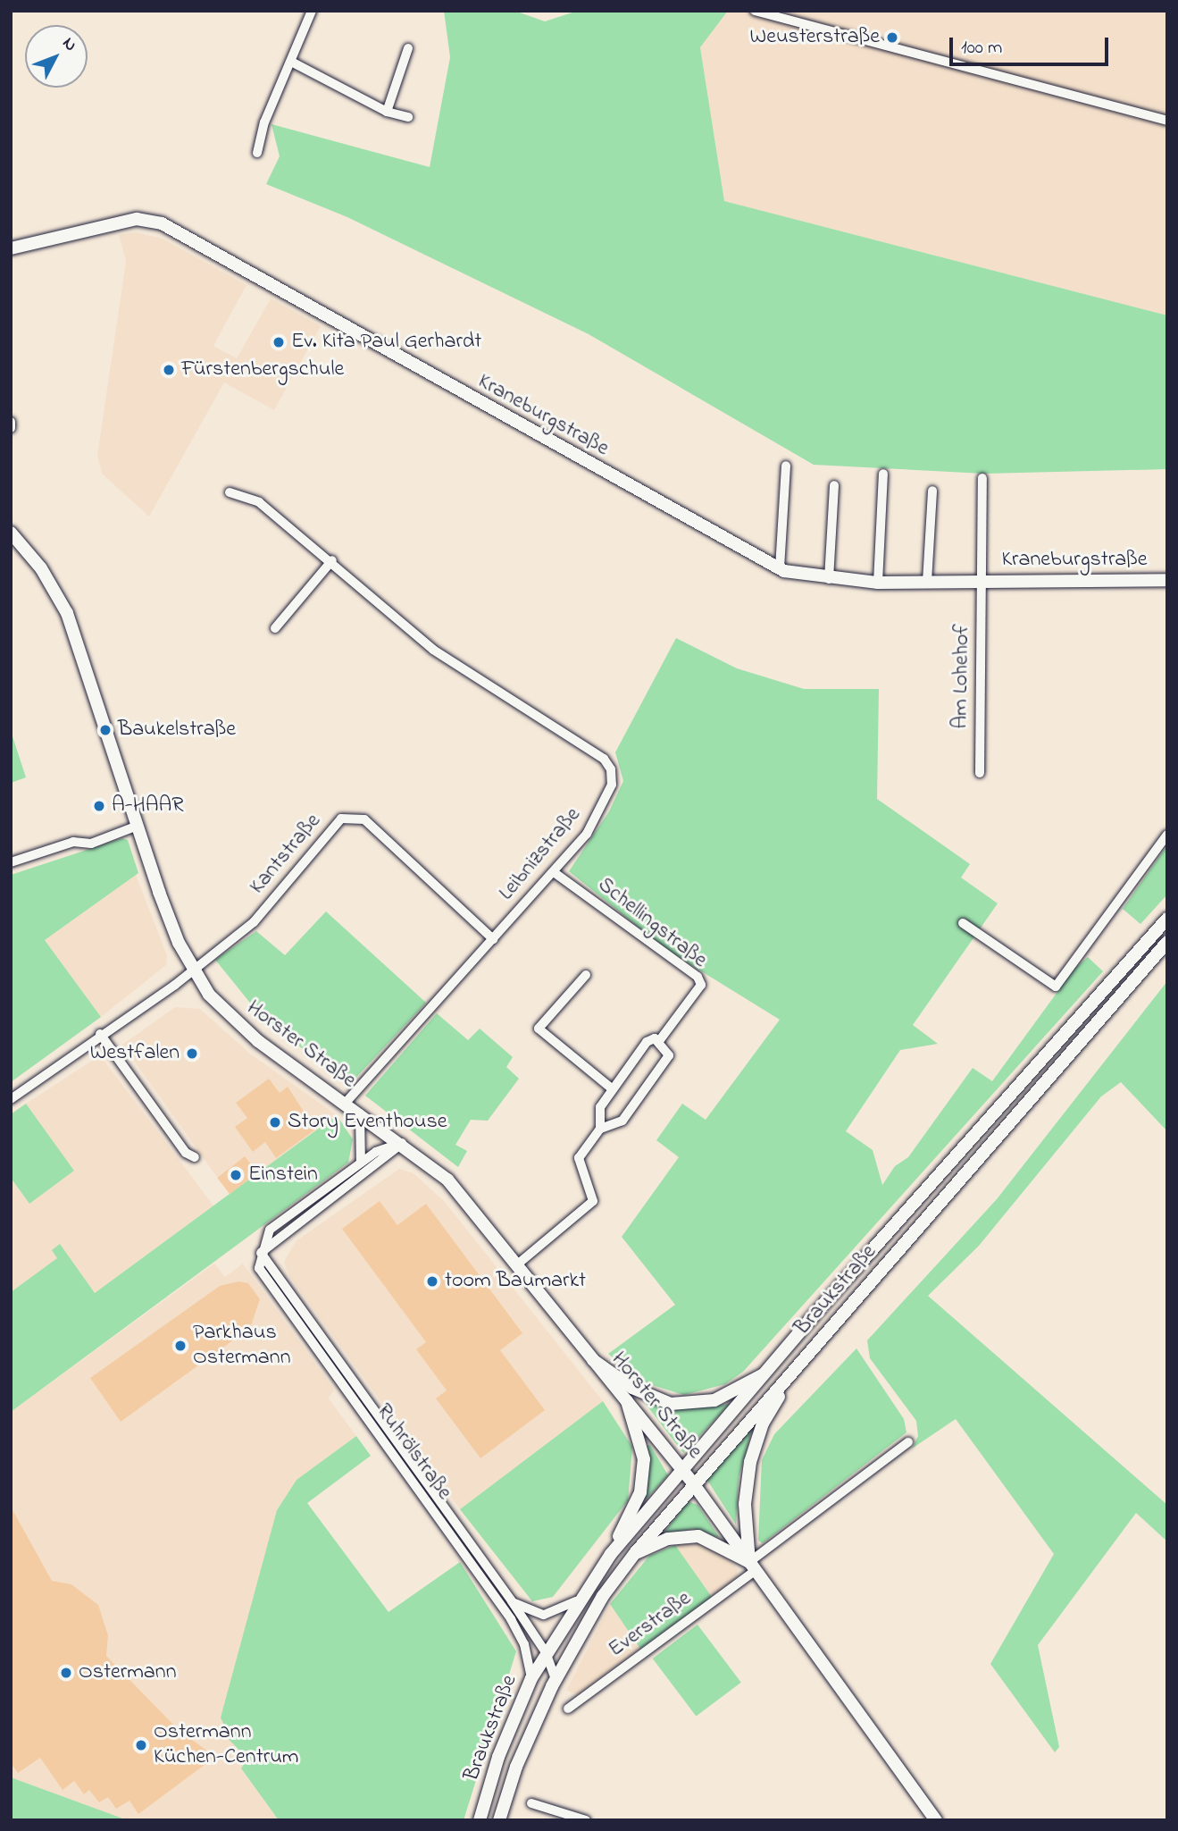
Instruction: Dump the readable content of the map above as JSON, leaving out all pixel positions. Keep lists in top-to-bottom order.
{
  "streets": {
    "main road": ["Kraneburgstraße", "Horster Straße", "Braukstraße"],
    "street": [
      "Am Lohehof",
      "Kantstraße",
      "Leibnizstraße",
      "Schellingstraße",
      "Ruhrölstraße",
      "Everstraße"
    ]
  },
  "crossings": [
    ["Kraneburgstraße", "Am Lohehof"],
    ["Kantstraße", "Leibnizstraße"],
    ["Kantstraße", "Horster Straße"],
    ["Leibnizstraße", "Schellingstraße"],
    ["Leibnizstraße", "Horster Straße"],
    ["Horster Straße", "Braukstraße"],
    ["Horster Straße", "Everstraße"],
    ["Braukstraße", "Ruhrölstraße"]
  ],
  "places": [
    "Weusterstraße",
    "Ev. Kita Paul Gerhardt",
    "Fürstenbergschule",
    "Baukelstraße",
    "A-HAAR",
    "Westfalen",
    "Story Eventhouse",
    "Einstein",
    "toom Baumarkt",
    "Parkhaus Ostermann",
    "Ostermann",
    "Ostermann Küchen-Centrum"
  ],
  "scale_bar": "100 m",
  "north": "top right"
}
